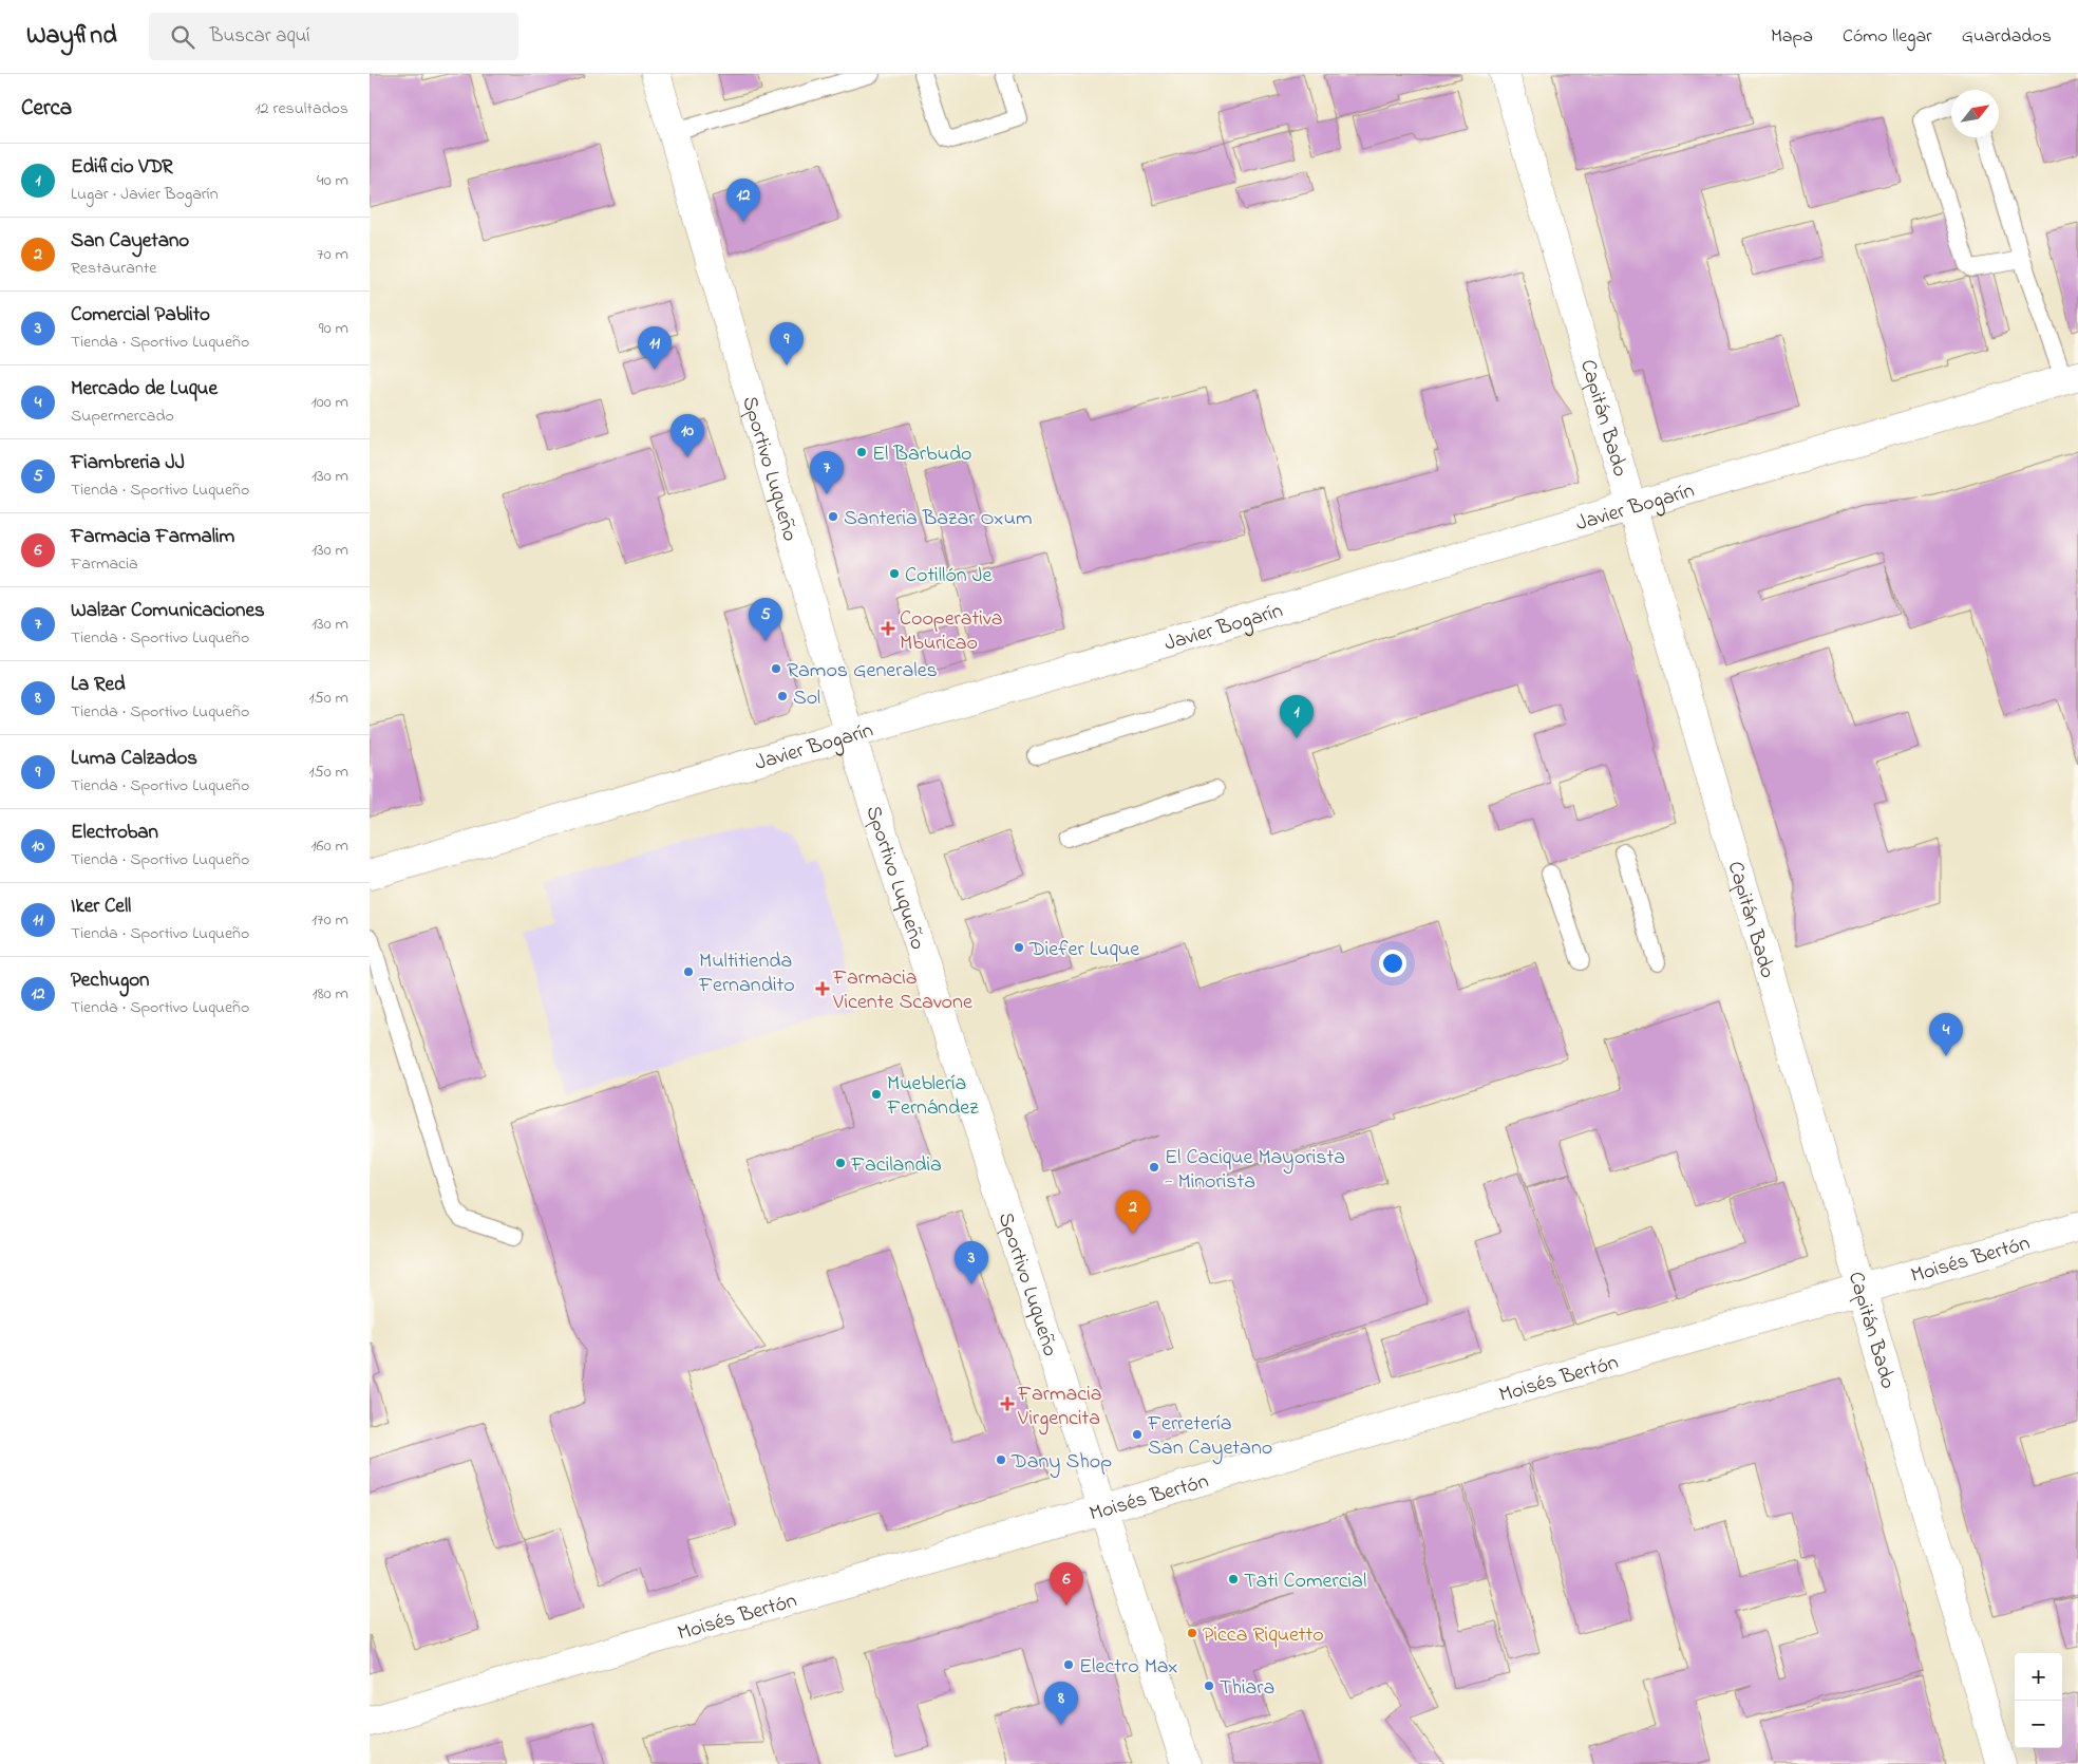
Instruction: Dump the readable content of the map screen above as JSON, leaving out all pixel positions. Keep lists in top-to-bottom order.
{
  "streets": {
    "street": [
      "Capitán Bado",
      "Sportivo Luqueño",
      "Javier Bogarín",
      "Moisés Bertón"
    ]
  },
  "crossings": [
    ["Capitán Bado", "Javier Bogarín"],
    ["Capitán Bado", "Moisés Bertón"],
    ["Sportivo Luqueño", "Javier Bogarín"],
    ["Sportivo Luqueño", "Moisés Bertón"]
  ],
  "places": {
    "other": [
      "El Barbudo",
      "Santeria Bazar Oxum",
      "Cotillón Je",
      "Ramos Generales",
      "Sol",
      "Diefer Luque",
      "Multitienda Fernandito",
      "Mueblería Fernández",
      "Facilandia",
      "El Cacique Mayorista - Minorista",
      "Ferretería San Cayetano",
      "Dany Shop",
      "Tati Comercial",
      "Picca Riquetto",
      "Electro Max",
      "Thiara"
    ],
    "health": ["Cooperativa Mburicao", "Farmacia Vicente Scavone", "Farmacia Virgencita"]
  },
  "north": "top right",
  "page": {
    "header": "Wayfind",
    "search": "Buscar aquí",
    "nav": ["Mapa", "Cómo llegar", "Guardados"],
    "heading": ["Cerca", "12 resultados"],
    "list": [
      {
        "mark": "1",
        "name": "Edificio VDR",
        "note": "Lugar · Javier Bogarín",
        "value": "40 m"
      },
      {
        "mark": "2",
        "name": "San Cayetano",
        "note": "Restaurante",
        "value": "70 m"
      },
      {
        "mark": "3",
        "name": "Comercial Pablito",
        "note": "Tienda · Sportivo Luqueño",
        "value": "90 m"
      },
      {
        "mark": "4",
        "name": "Mercado de Luque",
        "note": "Supermercado",
        "value": "100 m"
      },
      {
        "mark": "5",
        "name": "Fiambreria JJ",
        "note": "Tienda · Sportivo Luqueño",
        "value": "130 m"
      },
      {
        "mark": "6",
        "name": "Farmacia Farmalim",
        "note": "Farmacia",
        "value": "130 m"
      },
      {
        "mark": "7",
        "name": "Walzar Comunicaciones",
        "note": "Tienda · Sportivo Luqueño",
        "value": "130 m"
      },
      {
        "mark": "8",
        "name": "La Red",
        "note": "Tienda · Sportivo Luqueño",
        "value": "150 m"
      },
      {
        "mark": "9",
        "name": "Luma Calzados",
        "note": "Tienda · Sportivo Luqueño",
        "value": "150 m"
      },
      {
        "mark": "10",
        "name": "Electroban",
        "note": "Tienda · Sportivo Luqueño",
        "value": "160 m"
      },
      {
        "mark": "11",
        "name": "Iker Cell",
        "note": "Tienda · Sportivo Luqueño",
        "value": "170 m"
      },
      {
        "mark": "12",
        "name": "Pechugon",
        "note": "Tienda · Sportivo Luqueño",
        "value": "180 m"
      }
    ],
    "pins": [
      "12",
      "9",
      "11",
      "10",
      "7",
      "5",
      "1",
      "4",
      "2",
      "3",
      "6",
      "8"
    ],
    "map_buttons": ["+", "−"]
  }
}
